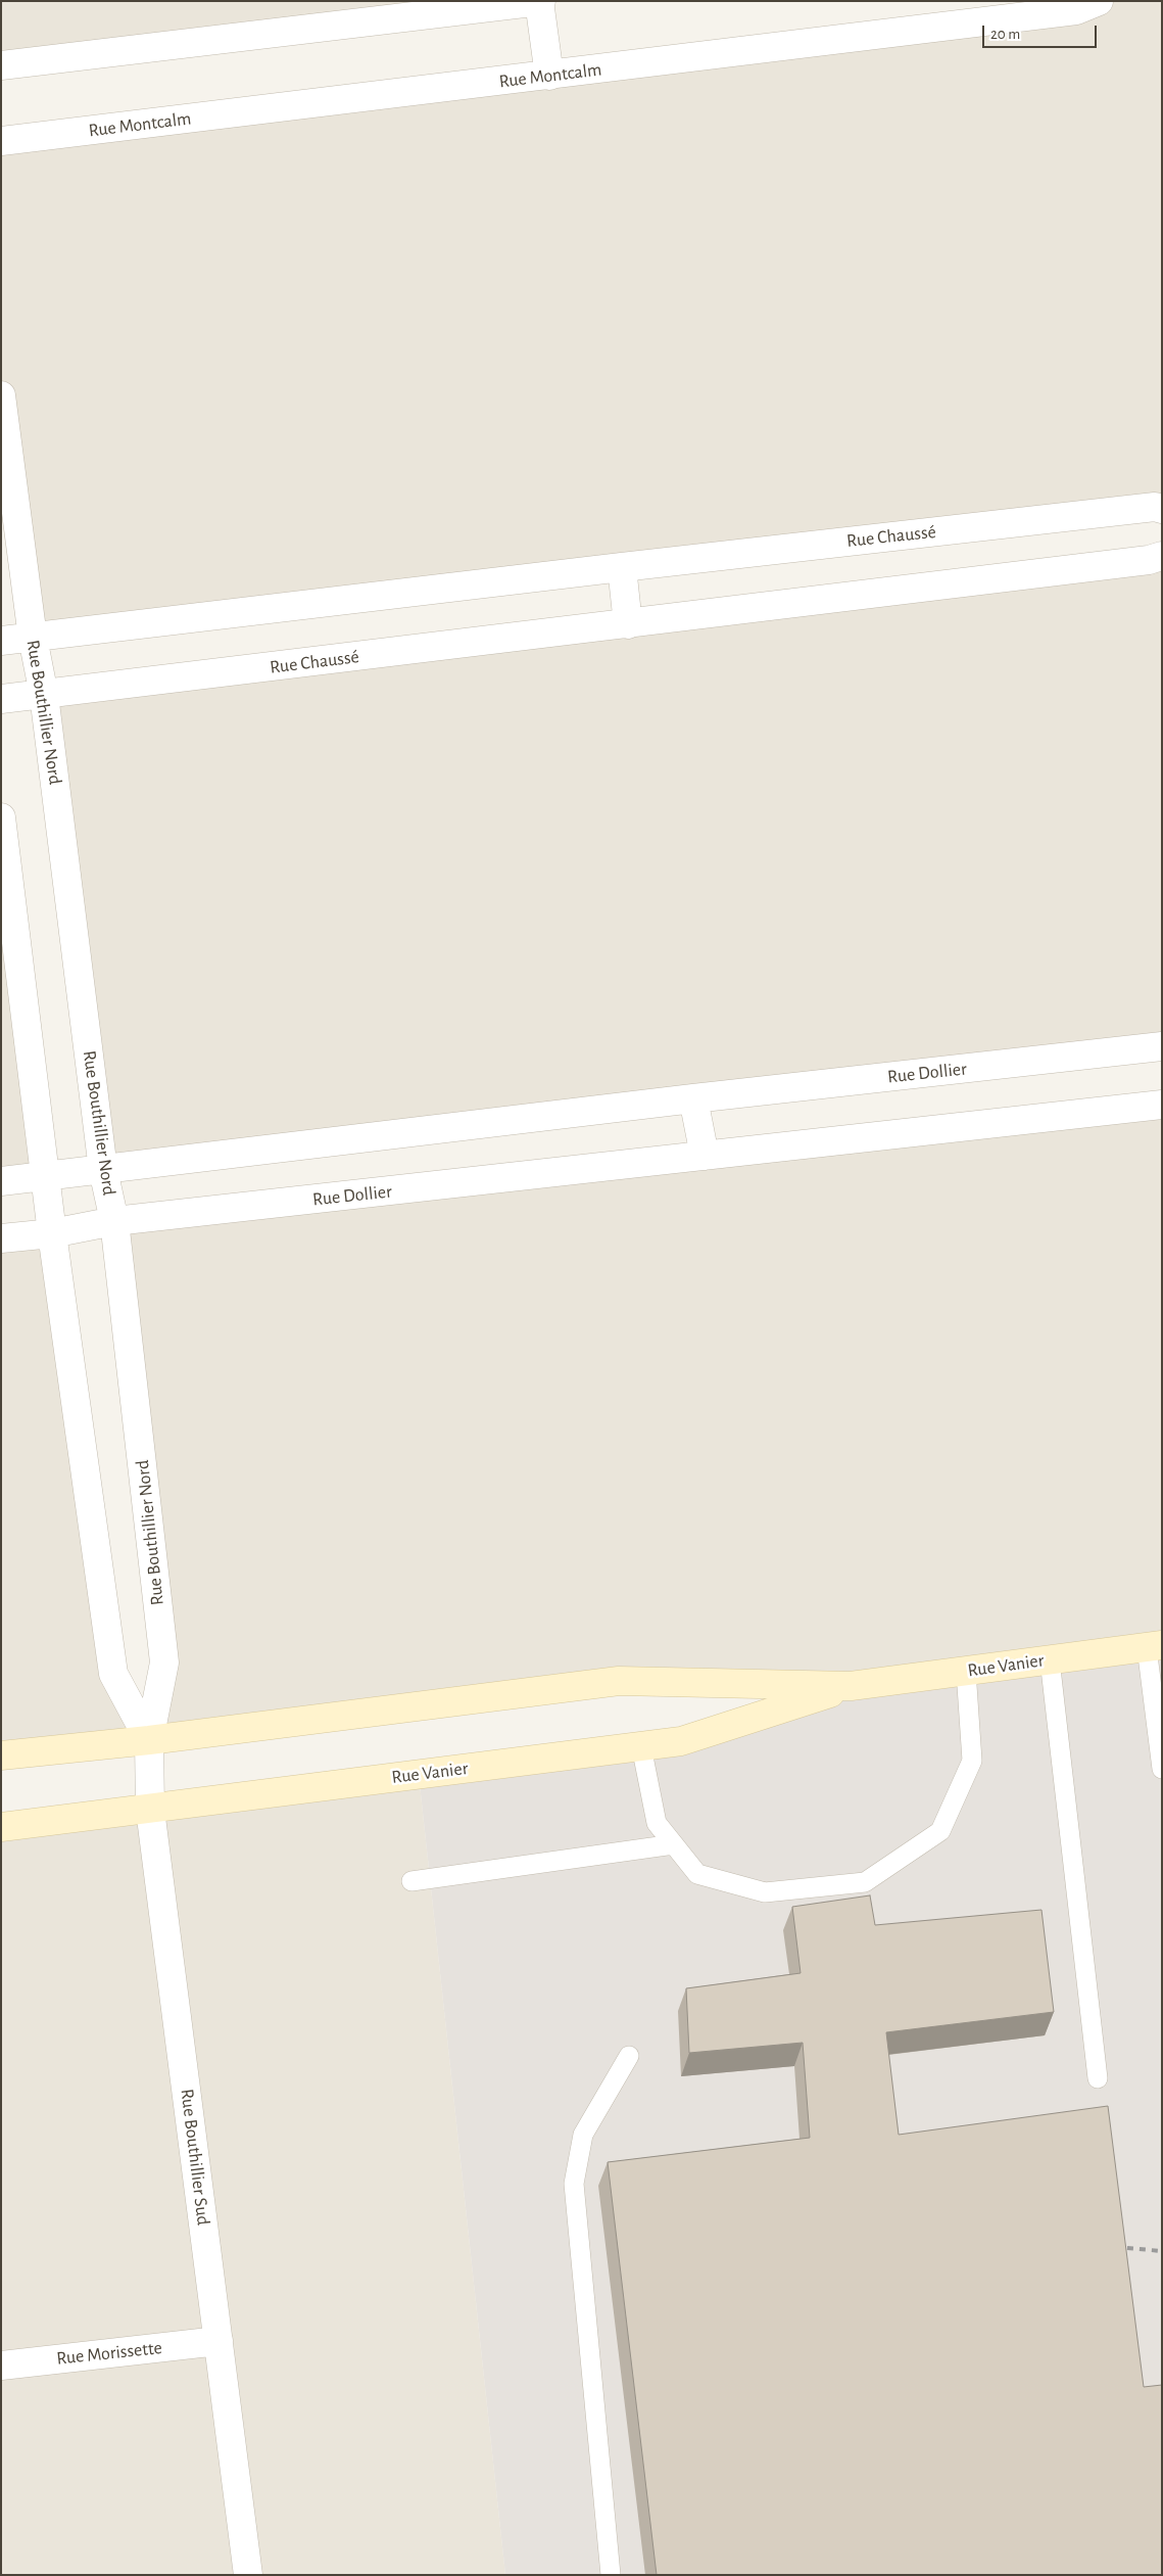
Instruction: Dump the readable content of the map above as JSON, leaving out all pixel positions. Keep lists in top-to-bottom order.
{
  "streets": {
    "street": [
      "Rue Montcalm",
      "Rue Chaussé",
      "Rue Bouthillier Nord",
      "Rue Dollier",
      "Rue Vanier",
      "Rue Bouthillier Sud",
      "Rue Morissette"
    ]
  },
  "crossings": [
    ["Rue Chaussé", "Rue Bouthillier Nord"],
    ["Rue Bouthillier Nord", "Rue Dollier"],
    ["Rue Bouthillier Nord", "Rue Vanier"],
    ["Rue Bouthillier Nord", "Rue Bouthillier Sud"],
    ["Rue Vanier", "Rue Bouthillier Sud"],
    ["Rue Bouthillier Sud", "Rue Morissette"]
  ],
  "scale_bar": "20 m"
}
